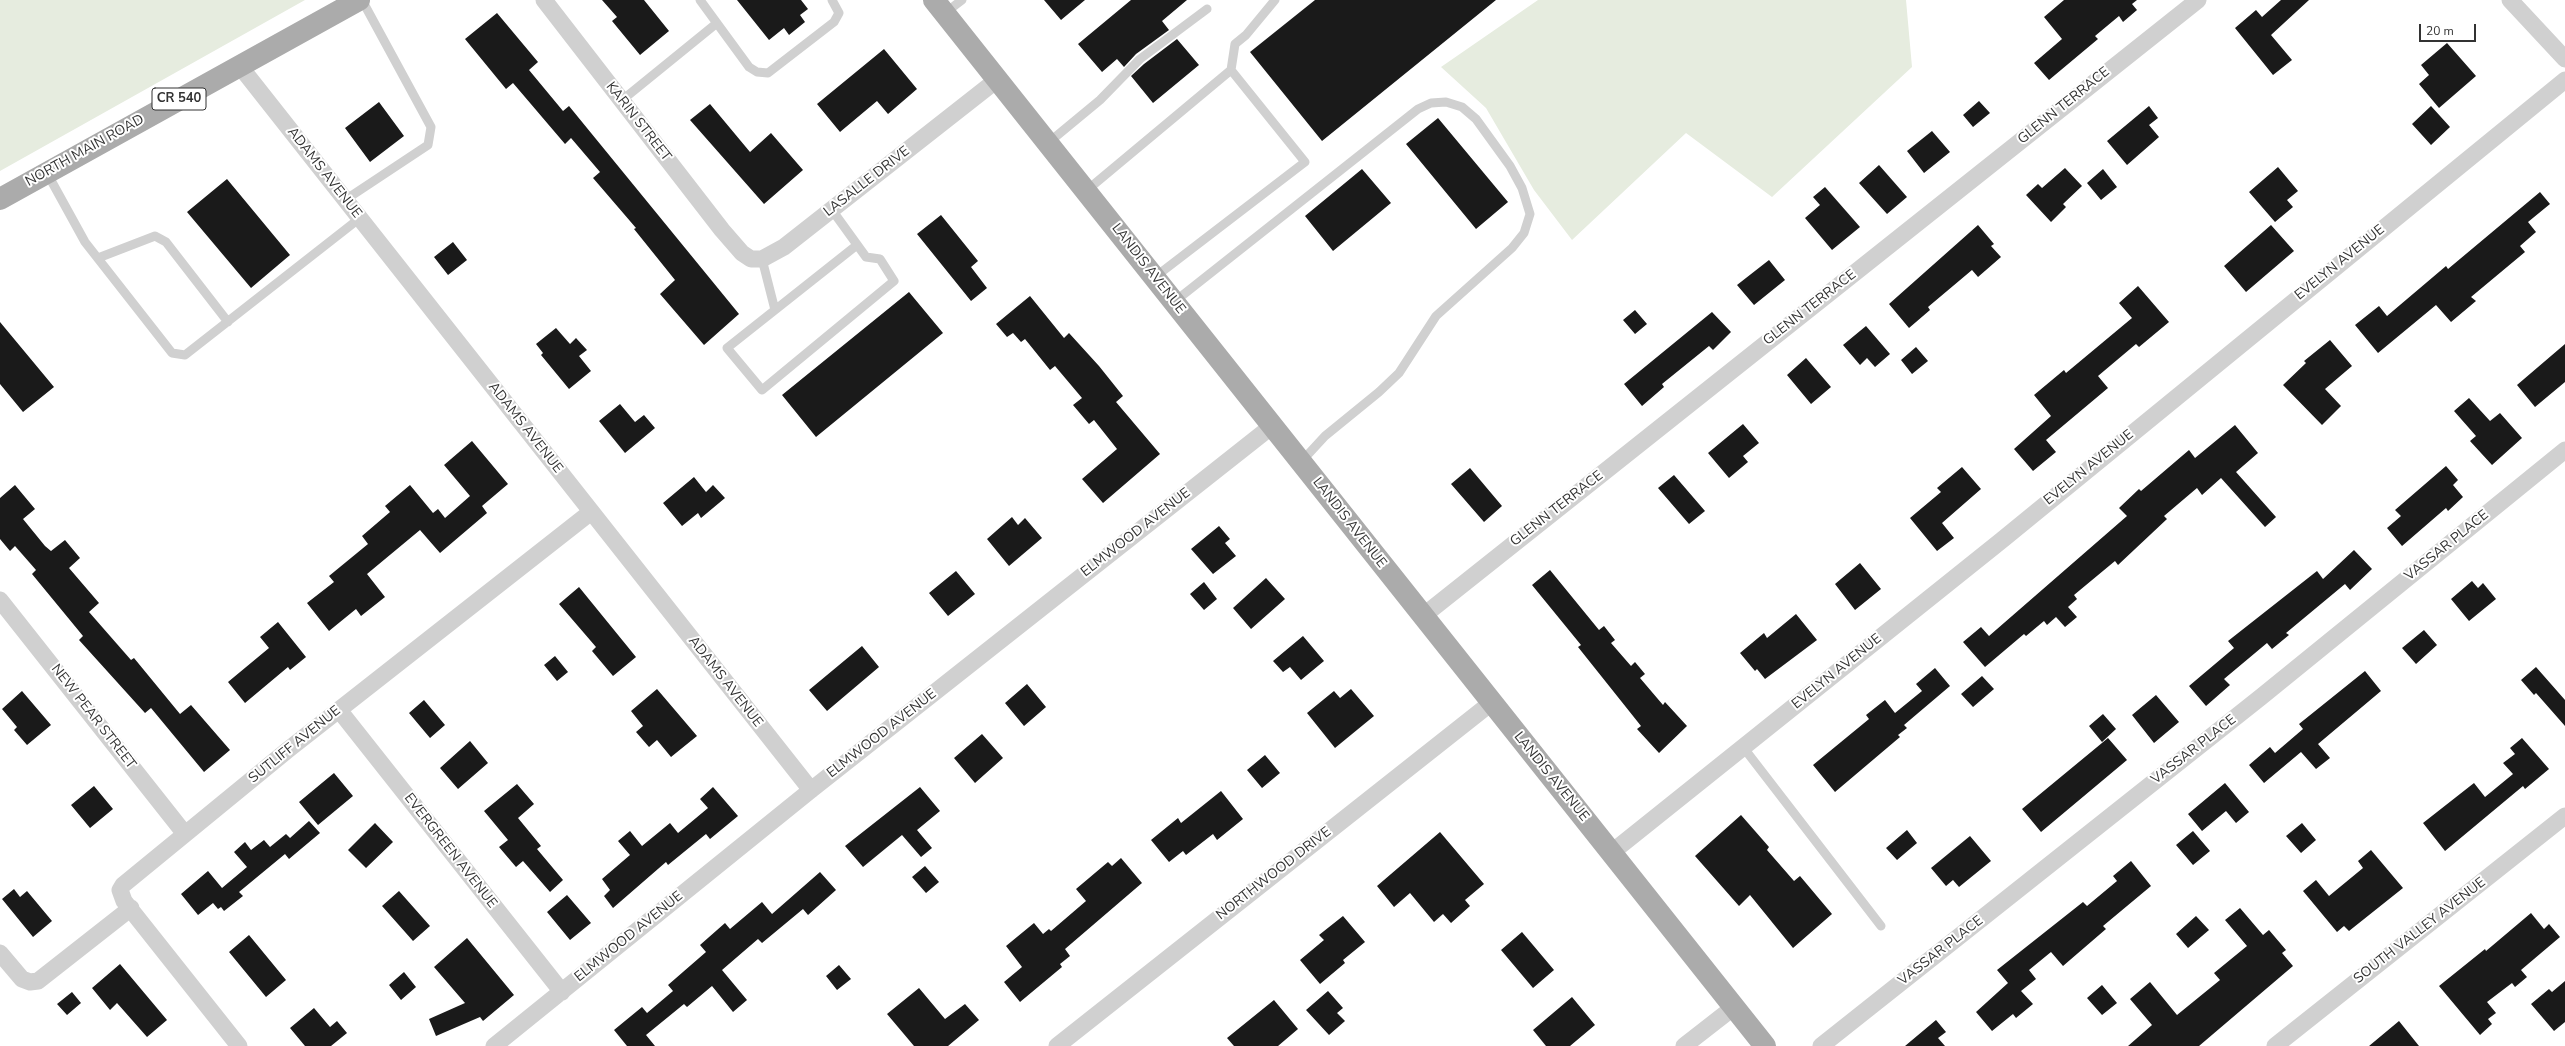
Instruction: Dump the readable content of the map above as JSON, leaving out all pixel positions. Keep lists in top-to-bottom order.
{
  "streets": {
    "main road": ["CR 540", "NORTH MAIN ROAD", "LANDIS AVENUE"],
    "street": [
      "GLENN TERRACE",
      "KARIN STREET",
      "ADAMS AVENUE",
      "LASALLE DRIVE",
      "EVELYN AVENUE",
      "ELMWOOD AVENUE",
      "VASSAR PLACE",
      "NEW PEAR STREET",
      "SUTLIFF AVENUE",
      "EVERGREEN AVENUE",
      "NORTHWOOD DRIVE",
      "SOUTH VALLEY AVENUE"
    ]
  },
  "crossings": [
    ["GLENN TERRACE", "LANDIS AVENUE"],
    ["KARIN STREET", "LASALLE DRIVE"],
    ["NORTH MAIN ROAD", "ADAMS AVENUE"],
    ["ADAMS AVENUE", "ELMWOOD AVENUE"],
    ["ADAMS AVENUE", "SUTLIFF AVENUE"],
    ["LASALLE DRIVE", "LANDIS AVENUE"],
    ["EVELYN AVENUE", "LANDIS AVENUE"],
    ["LANDIS AVENUE", "ELMWOOD AVENUE"],
    ["LANDIS AVENUE", "NORTHWOOD DRIVE"],
    ["ELMWOOD AVENUE", "EVERGREEN AVENUE"],
    ["NEW PEAR STREET", "SUTLIFF AVENUE"],
    ["SUTLIFF AVENUE", "EVERGREEN AVENUE"]
  ],
  "scale_bar": "20 m"
}
